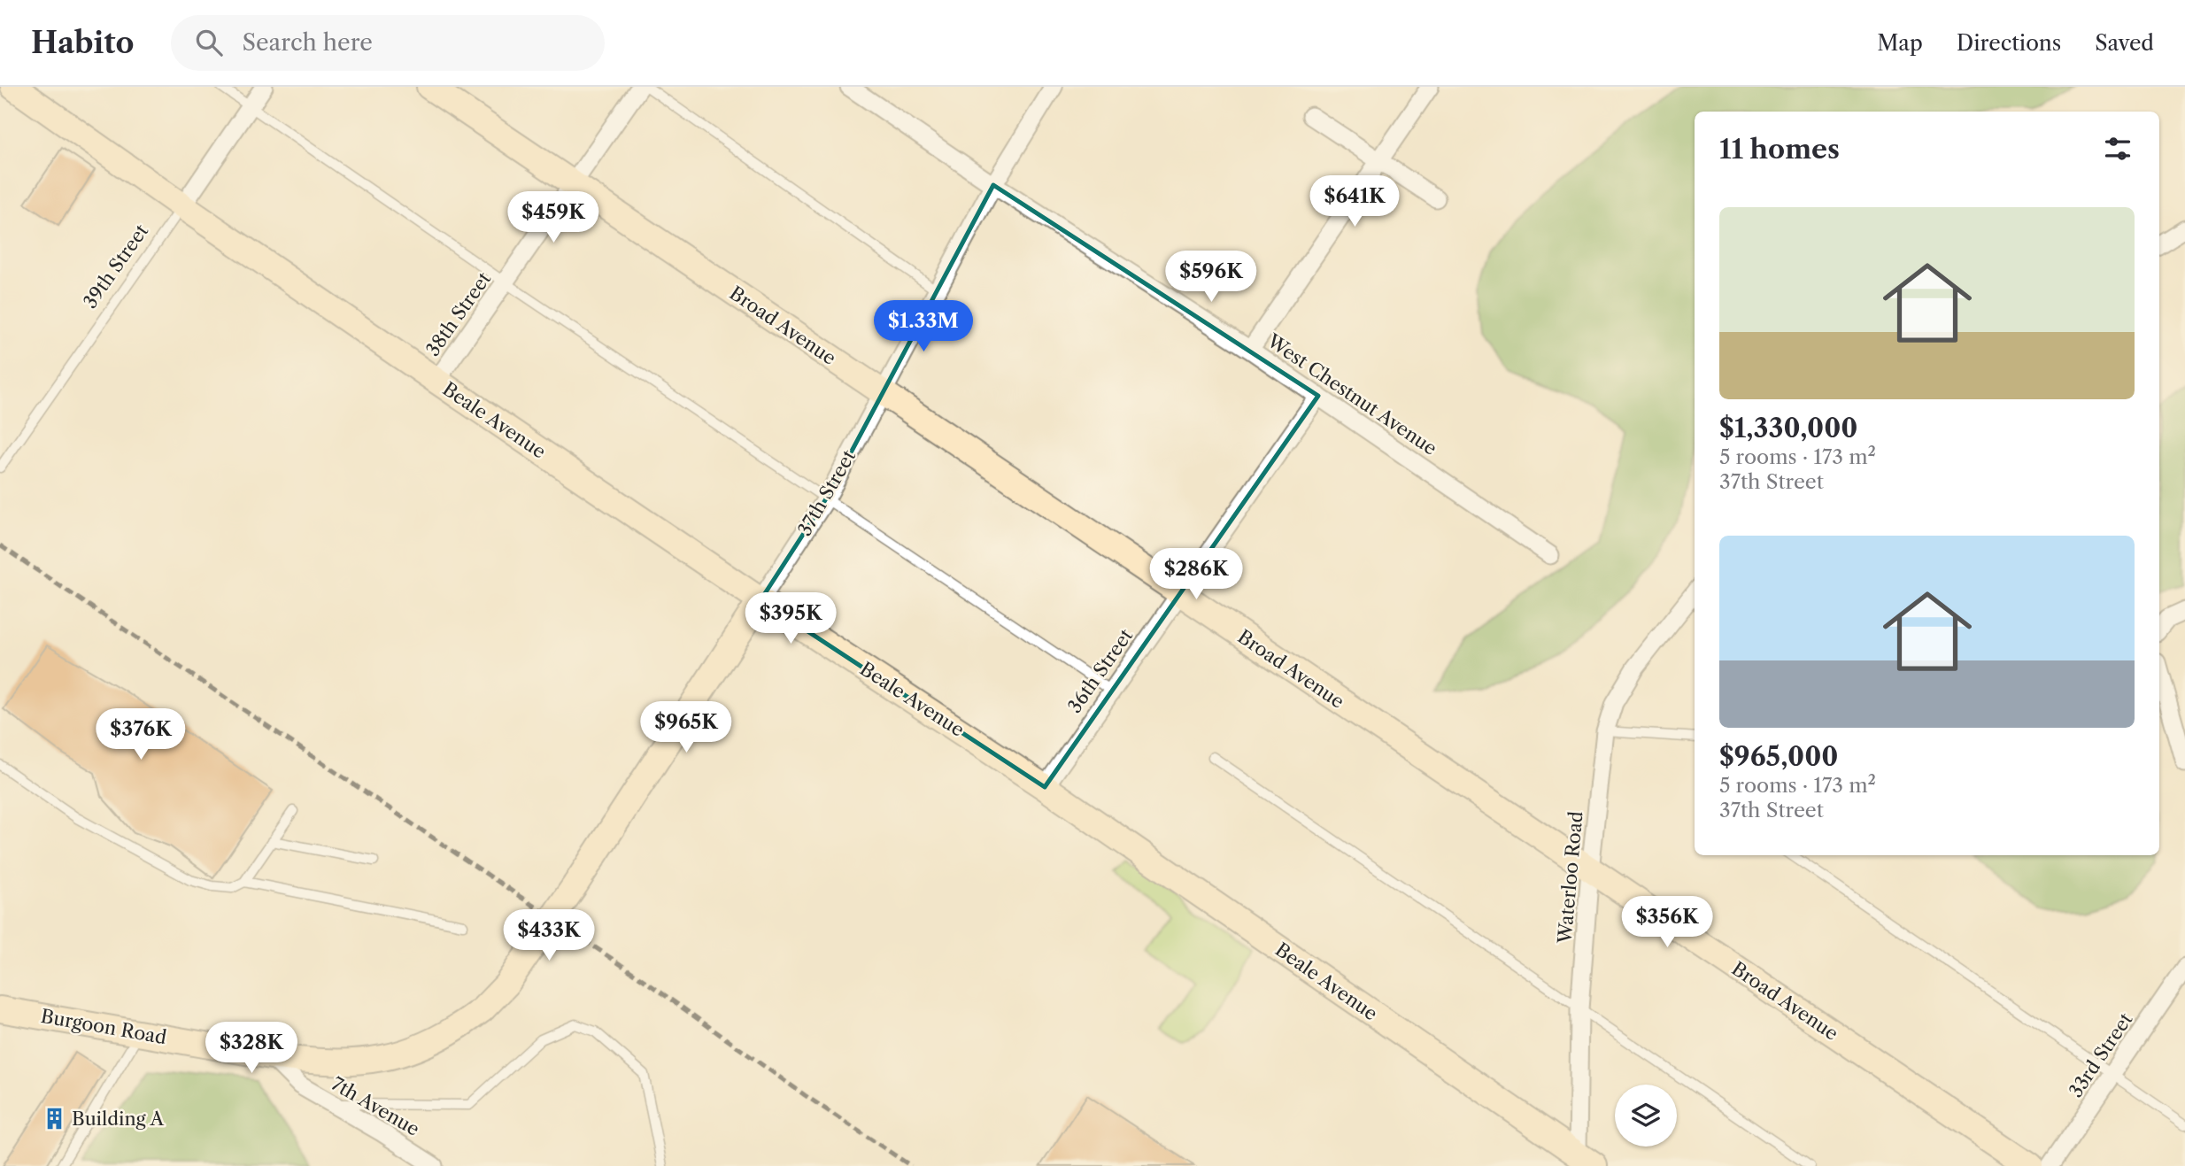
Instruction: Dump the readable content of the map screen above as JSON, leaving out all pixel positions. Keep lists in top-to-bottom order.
{
  "streets": {
    "street": [
      "39th Street",
      "38th Street",
      "Broad Avenue",
      "West Chestnut Avenue",
      "Beale Avenue",
      "37th Street",
      "36th Street",
      "Waterloo Road",
      "Burgoon Road",
      "33rd Street",
      "7th Avenue"
    ]
  },
  "crossings": [
    ["39th Street", "Beale Avenue"],
    ["38th Street", "Broad Avenue"],
    ["38th Street", "Beale Avenue"],
    ["Broad Avenue", "37th Street"],
    ["Broad Avenue", "36th Street"],
    ["Broad Avenue", "Waterloo Road"],
    ["West Chestnut Avenue", "37th Street"],
    ["West Chestnut Avenue", "36th Street"],
    ["Beale Avenue", "37th Street"],
    ["Beale Avenue", "36th Street"],
    ["Beale Avenue", "Waterloo Road"],
    ["37th Street", "Burgoon Road"],
    ["Burgoon Road", "7th Avenue"]
  ],
  "places": {
    "building": ["Building A"]
  },
  "page": {
    "header": "Habito",
    "search": "Search here",
    "nav": ["Map", "Directions", "Saved"],
    "heading": "11 homes",
    "price": [
      "$641K",
      "$459K",
      "$596K",
      "$1.33M",
      "$286K",
      "$395K",
      "$965K",
      "$376K",
      "$356K",
      "$433K",
      "$328K"
    ],
    "list": [
      {
        "name": "$1,330,000",
        "note": "5 rooms · 173 m² · 37th Street"
      },
      {
        "name": "$965,000",
        "note": "5 rooms · 173 m² · 37th Street"
      }
    ]
  }
}
